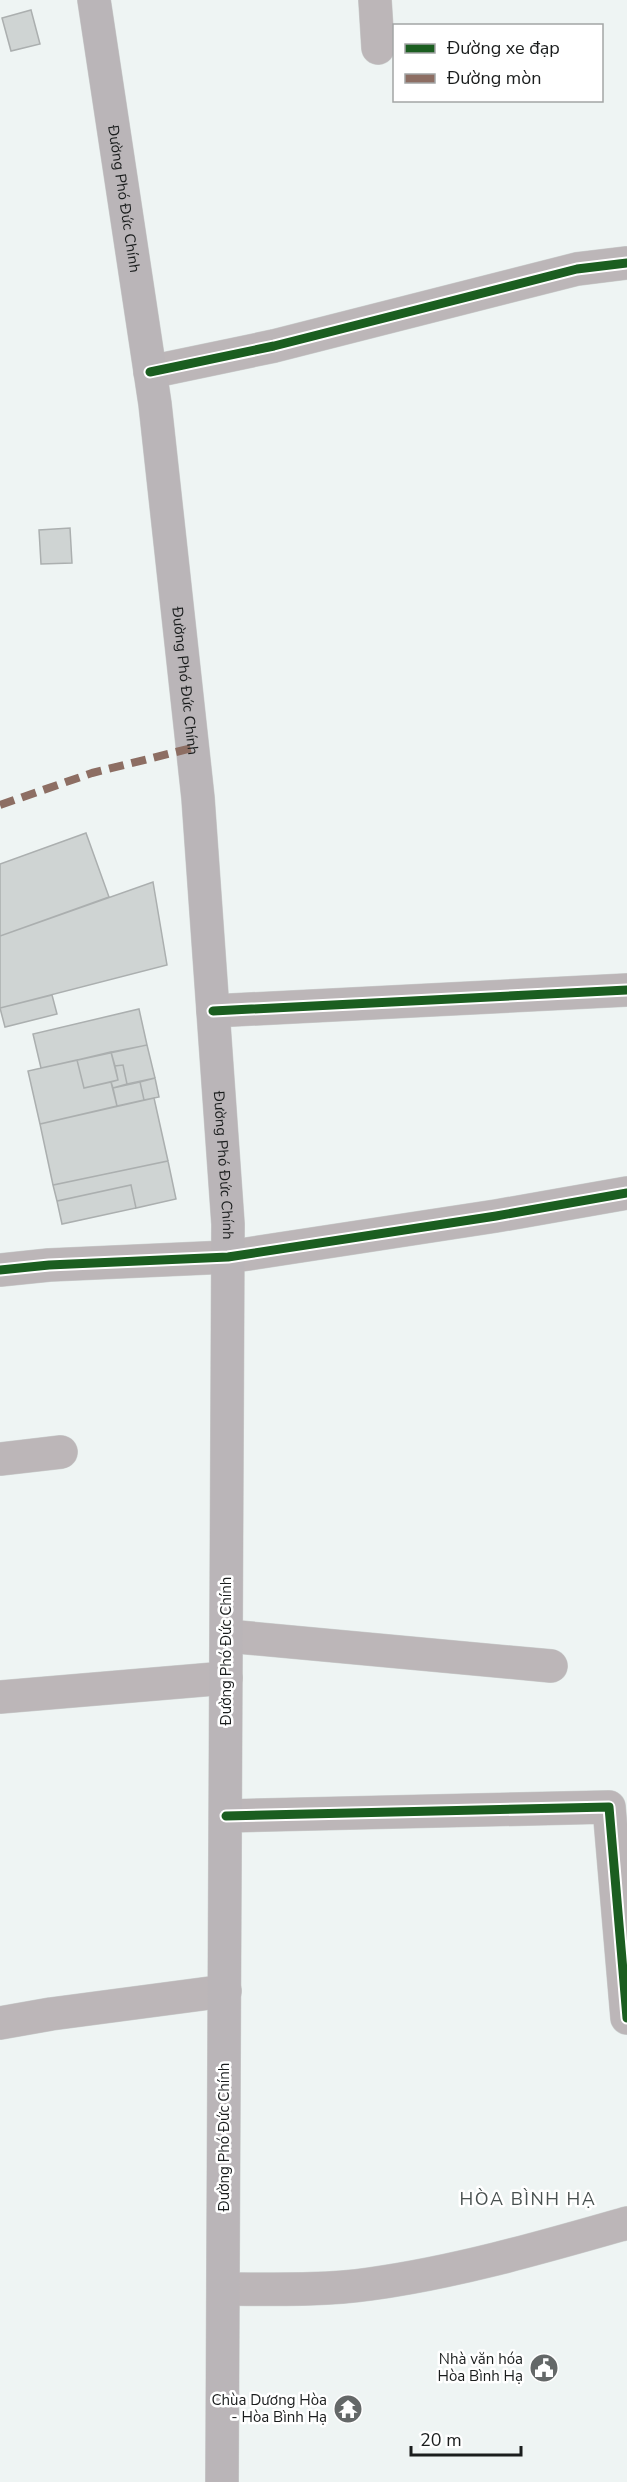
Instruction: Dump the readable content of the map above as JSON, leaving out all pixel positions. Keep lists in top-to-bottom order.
{
  "streets": {
    "main road": ["Đường Phó Đức Chính"]
  },
  "districts": ["HÒA BÌNH HẠ"],
  "places": {
    "public building": ["Nhà văn hóa Hòa Bình Hạ"],
    "temple": ["Chùa Dương Hòa - Hòa Bình Hạ"]
  },
  "legend": ["Đường xe đạp", "Đường mòn"],
  "scale_bar": "20 m"
}
